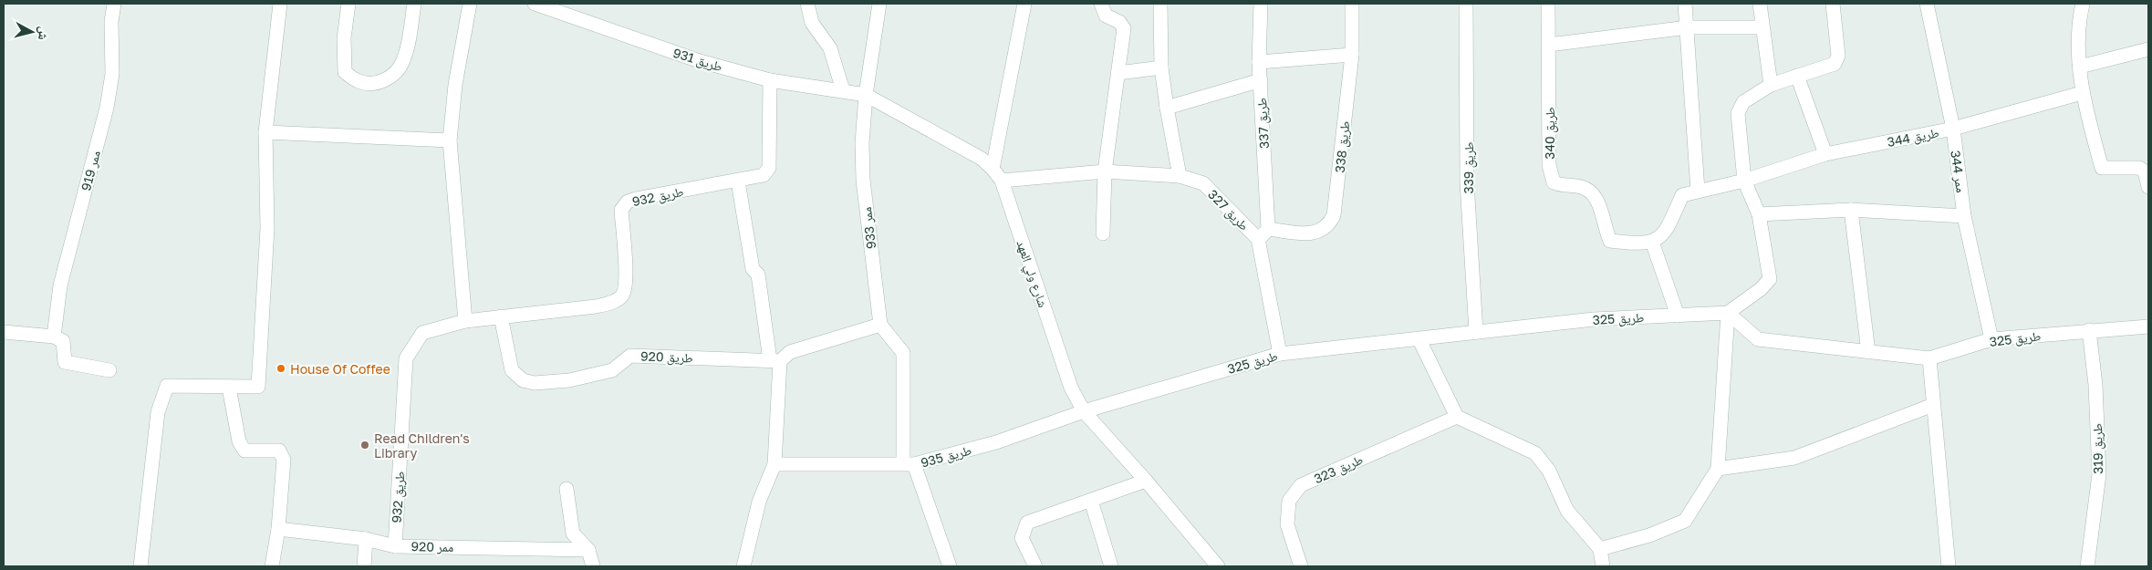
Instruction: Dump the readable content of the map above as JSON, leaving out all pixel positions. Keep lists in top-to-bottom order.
{
  "streets": {
    "street": [
      "طريق 931",
      "طريق 337",
      "طريق 340",
      "طريق 344",
      "طريق 338",
      "طريق 339",
      "ممر 919",
      "ممر 344",
      "طريق 932",
      "طريق 327",
      "ممر 933",
      "شارع ولي العهد",
      "طريق 325",
      "طريق 920",
      "طريق 319",
      "طريق 935",
      "طريق 323",
      "ممر 920"
    ]
  },
  "crossings": [
    ["طريق 931", "طريق 932"],
    ["طريق 931", "ممر 933"],
    ["طريق 931", "شارع ولي العهد"],
    ["طريق 337", "طريق 338"],
    ["طريق 337", "طريق 327"],
    ["طريق 340", "طريق 344"],
    ["طريق 340", "طريق 325"],
    ["طريق 344", "ممر 344"],
    ["طريق 344", "طريق 325"],
    ["طريق 338", "طريق 327"],
    ["طريق 339", "طريق 325"],
    ["ممر 344", "طريق 325"],
    ["طريق 932", "طريق 920"],
    ["طريق 932", "ممر 920"],
    ["طريق 327", "شارع ولي العهد"],
    ["طريق 327", "طريق 325"],
    ["ممر 933", "شارع ولي العهد"],
    ["شارع ولي العهد", "طريق 325"],
    ["شارع ولي العهد", "طريق 935"],
    ["طريق 325", "طريق 319"],
    ["طريق 325", "طريق 935"]
  ],
  "places": ["House Of Coffee", "Read Children's Library"],
  "north": "right"
}
